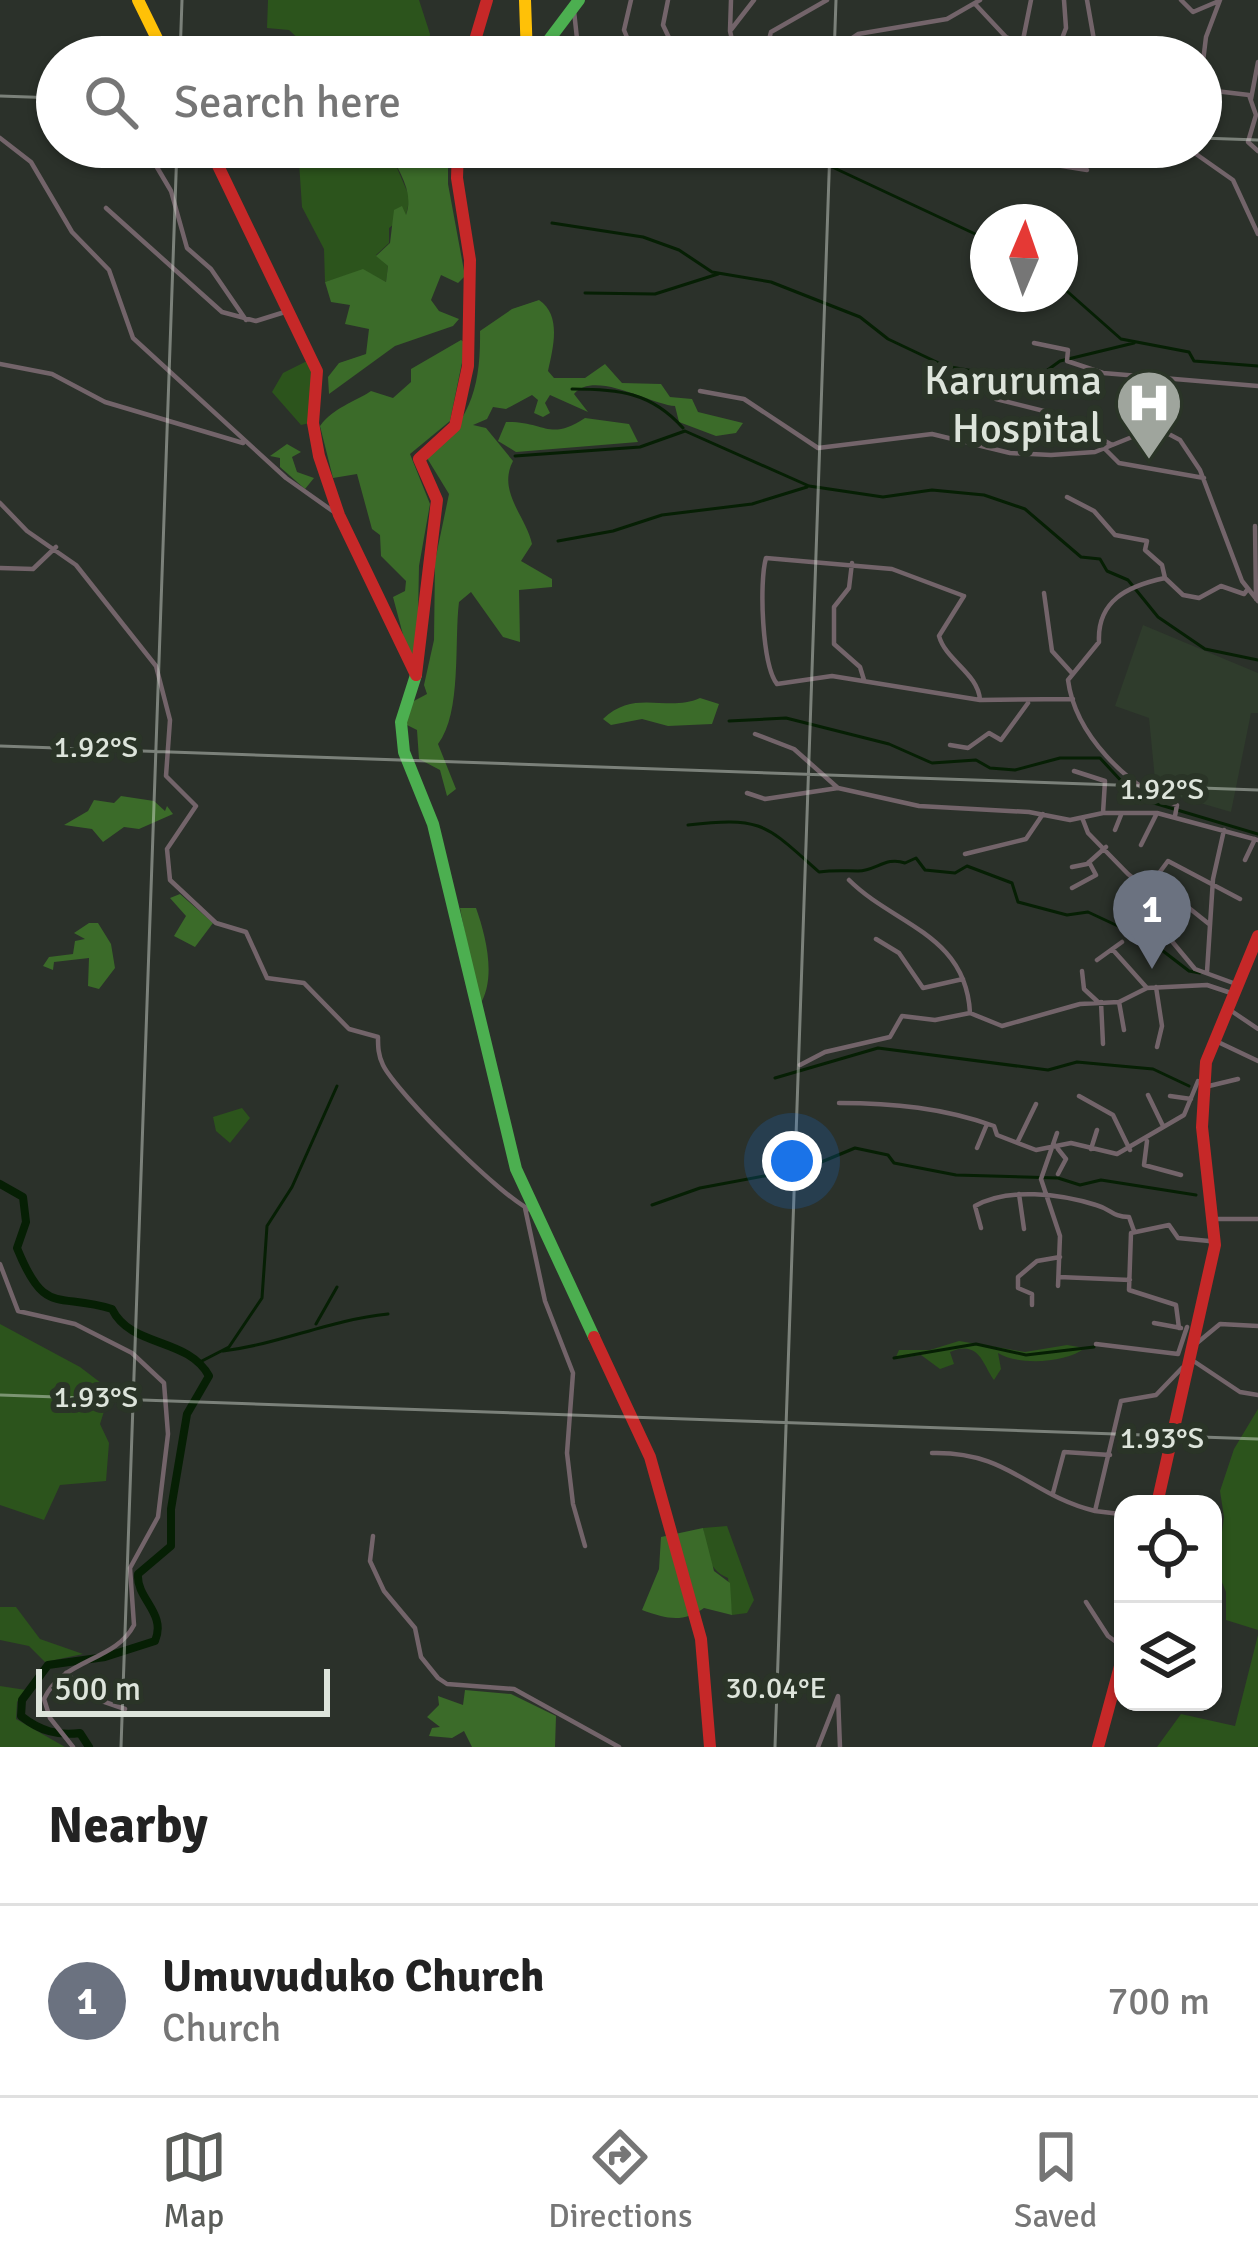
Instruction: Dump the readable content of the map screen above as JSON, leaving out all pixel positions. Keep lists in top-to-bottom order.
{
  "places": {
    "hospital": ["Karuruma Hospital"]
  },
  "scale_bar": "500 m",
  "north": "top",
  "page": {
    "search": "Search here",
    "pins": "1",
    "scale": "500 m",
    "heading": "Nearby",
    "list": [
      {
        "mark": "1",
        "name": "Umuvuduko Church",
        "note": "Church",
        "value": "700 m"
      }
    ],
    "nav": ["Map", "Directions", "Saved"]
  },
  "coordinates": ["1.92°S", "1.93°S", "30.04°E"]
}
